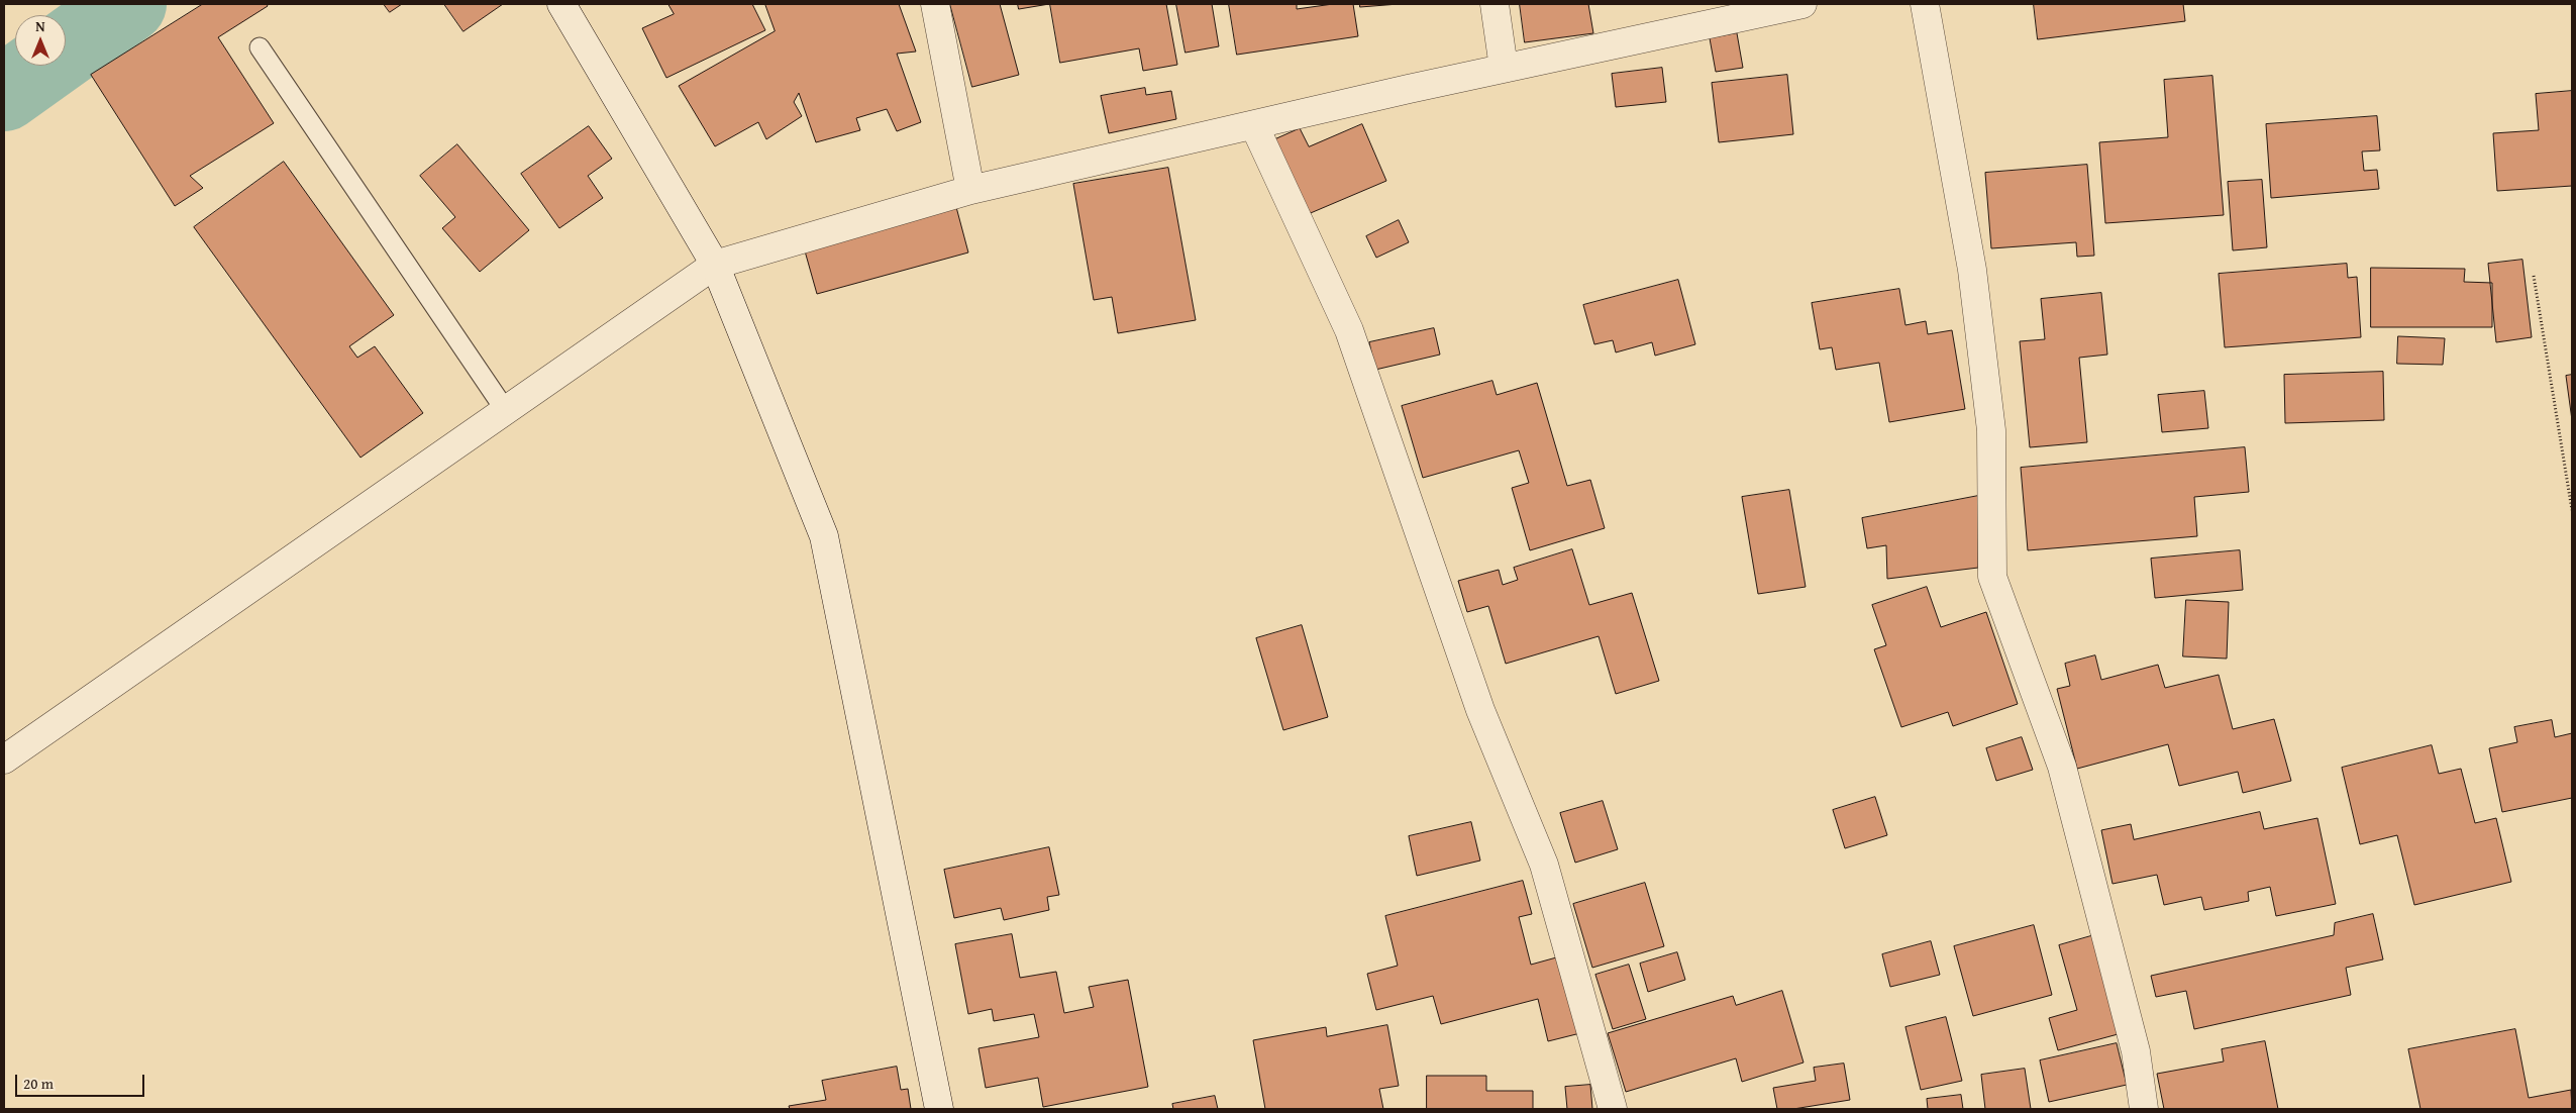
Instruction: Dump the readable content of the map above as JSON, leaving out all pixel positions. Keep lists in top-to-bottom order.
{
  "scale_bar": "20 m",
  "north": "top"
}
